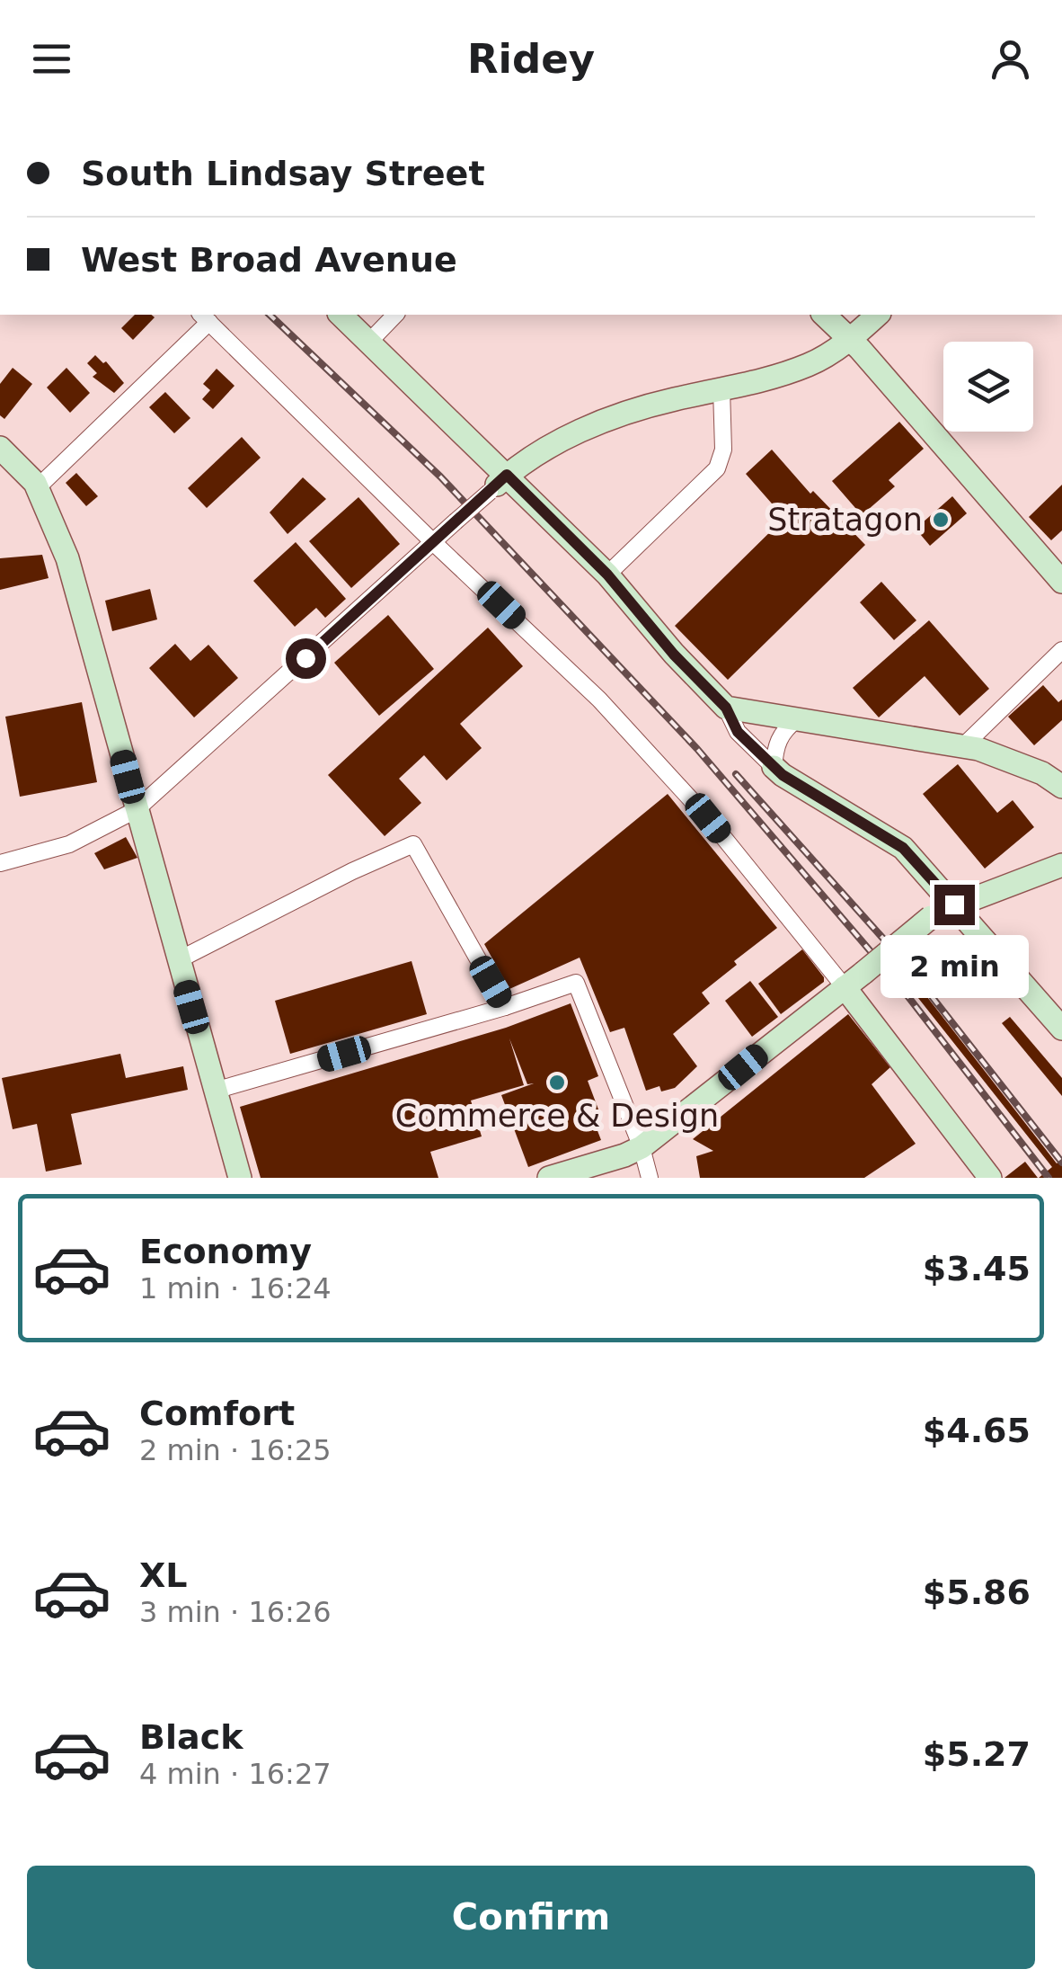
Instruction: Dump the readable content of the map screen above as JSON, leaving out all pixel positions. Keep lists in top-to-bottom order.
{
  "places": ["Stratagon", "Commerce & Design"],
  "page": {
    "header": "Ridey",
    "banner": ["South Lindsay Street", "West Broad Avenue"],
    "bubble": "2 min",
    "list": [
      {
        "name": "Economy",
        "note": "1 min · 16:24",
        "value": "$3.45"
      },
      {
        "name": "Comfort",
        "note": "2 min · 16:25",
        "value": "$4.65"
      },
      {
        "name": "XL",
        "note": "3 min · 16:26",
        "value": "$5.86"
      },
      {
        "name": "Black",
        "note": "4 min · 16:27",
        "value": "$5.27"
      }
    ],
    "buttons": "Confirm"
  }
}
